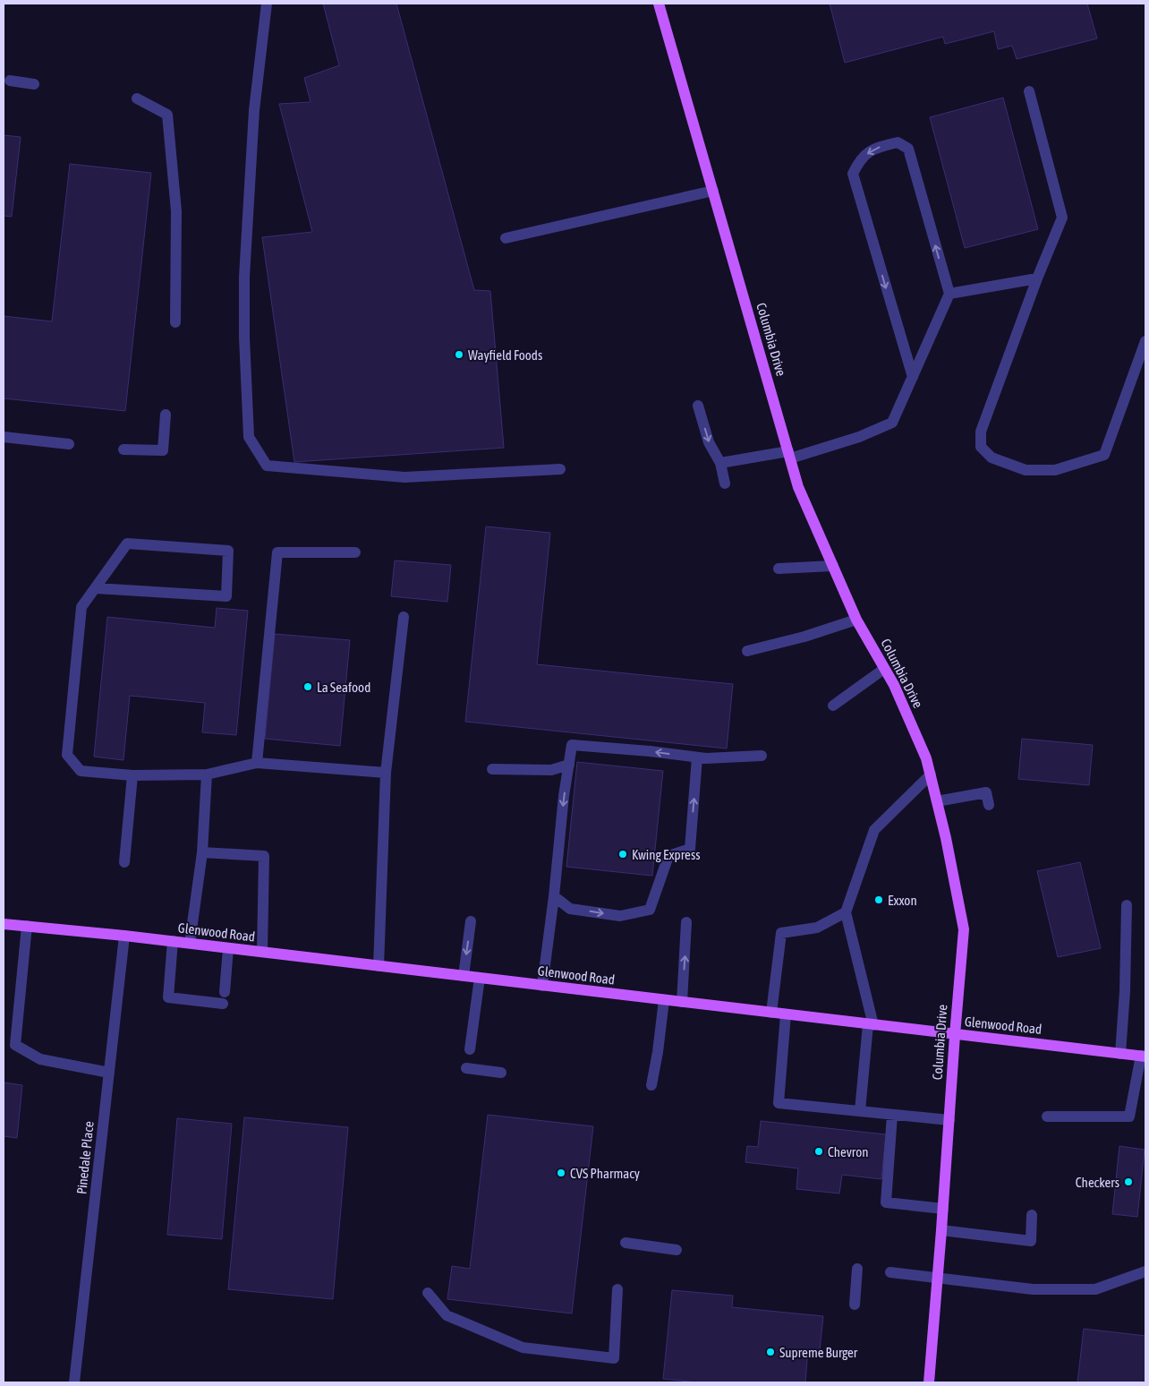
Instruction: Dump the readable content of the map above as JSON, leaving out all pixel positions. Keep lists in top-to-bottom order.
{
  "streets": {
    "main road": ["Columbia Drive", "Glenwood Road"],
    "street": ["Pinedale Place"]
  },
  "crossings": [
    ["Columbia Drive", "Glenwood Road"],
    ["Glenwood Road", "Pinedale Place"]
  ],
  "places": [
    "Wayfield Foods",
    "La Seafood",
    "Kwing Express",
    "Exxon",
    "Chevron",
    "CVS Pharmacy",
    "Checkers",
    "Supreme Burger"
  ]
}
